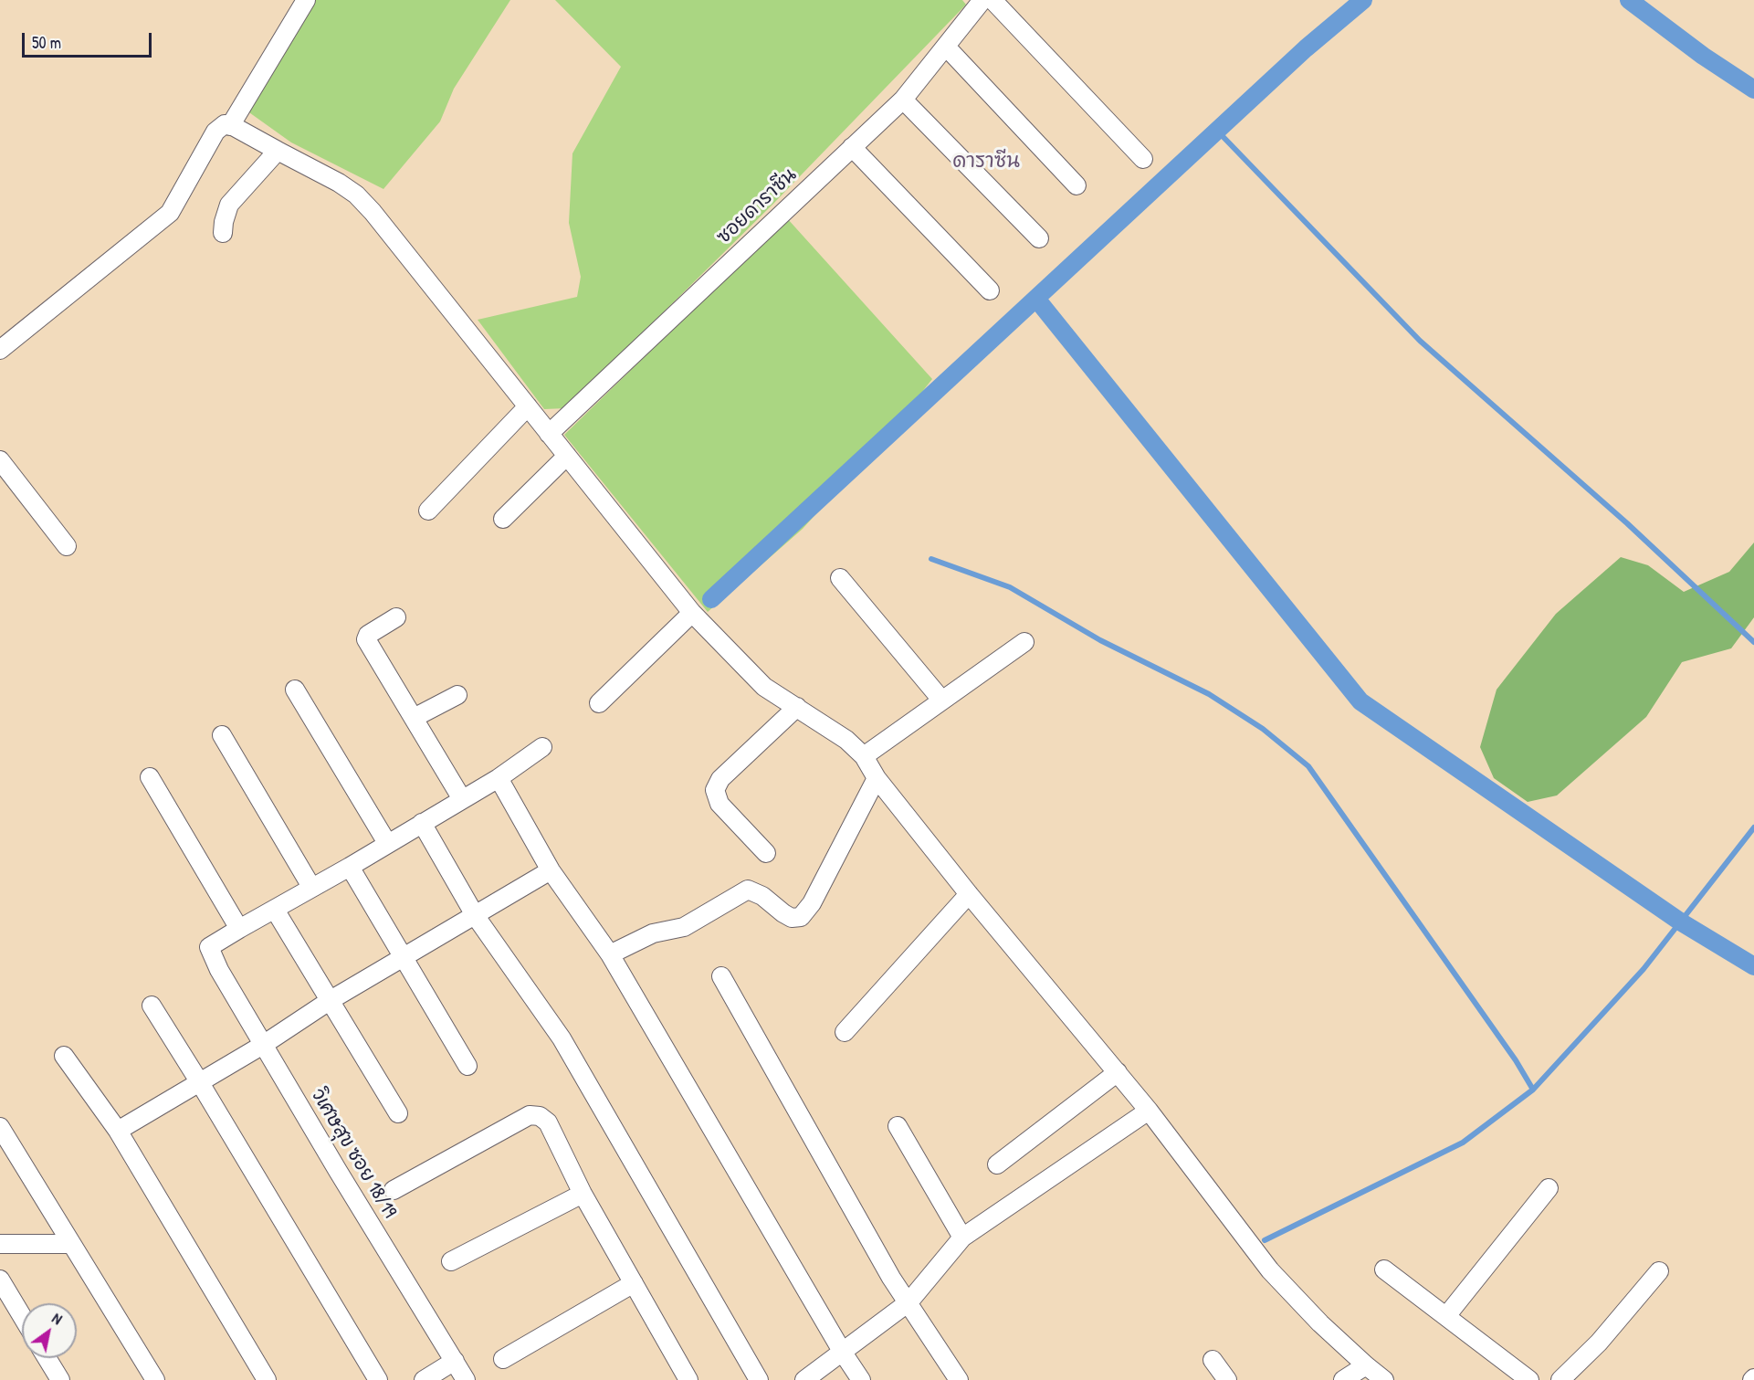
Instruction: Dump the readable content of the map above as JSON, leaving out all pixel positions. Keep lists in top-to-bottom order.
{
  "streets": {
    "street": ["ซอยดาราซีน", "วิเศษสุข ซอย 18/19"]
  },
  "districts": ["ดาราซีน"],
  "scale_bar": "50 m",
  "north": "top right"
}
